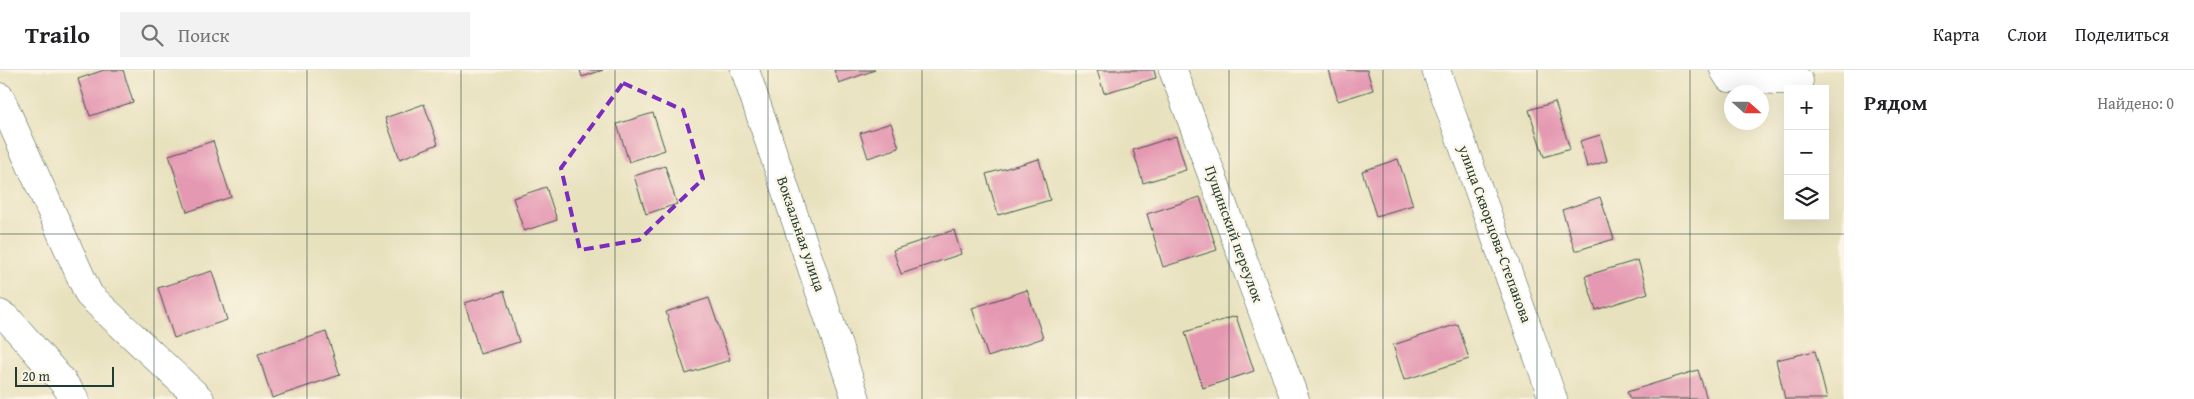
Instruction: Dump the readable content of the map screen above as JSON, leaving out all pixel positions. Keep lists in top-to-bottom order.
{
  "streets": {
    "street": ["Вокзальная улица", "Пущинский переулок", "улица Скворцова-Степанова"]
  },
  "scale_bar": "20 m",
  "north": "right",
  "page": {
    "header": "Trailo",
    "search": "Поиск",
    "nav": ["Карта", "Слои", "Поделиться"],
    "heading": ["Рядом", "Найдено: 0"],
    "map_buttons": ["+", "−"],
    "scale": "20 m"
  }
}
